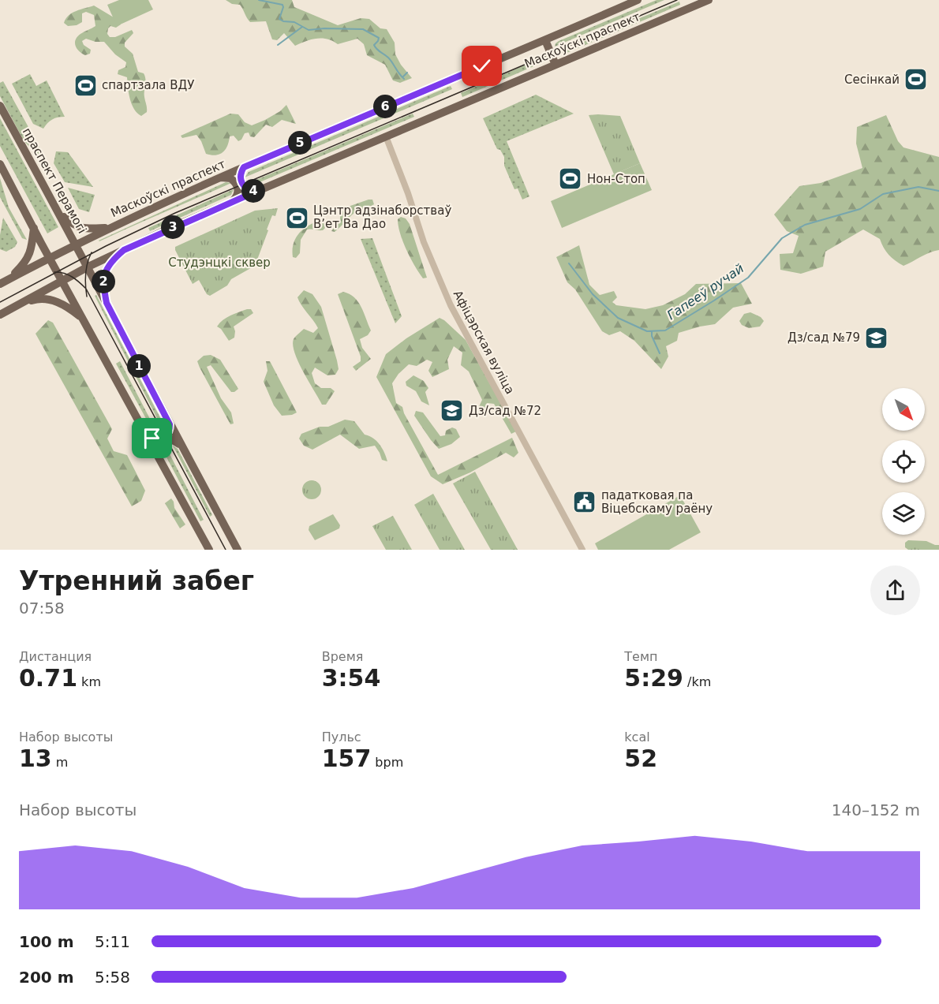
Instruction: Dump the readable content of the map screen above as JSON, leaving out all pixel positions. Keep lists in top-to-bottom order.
{
  "streets": {
    "main road": ["Маскоўскі праспект", "праспект Перамогі"],
    "street": ["Афіцэрская вуліца"]
  },
  "crossings": [
    ["Маскоўскі праспект", "праспект Перамогі"],
    ["Маскоўскі праспект", "Афіцэрская вуліца"]
  ],
  "water": ["Гапееў ручай"],
  "parks": ["Студэнцкі сквер"],
  "places": {
    "sports": [
      "Сесінкай",
      "спартзала ВДУ",
      "Нон-Стоп",
      "Цэнтр адзінаборстваў Вʼет Ва Дао"
    ],
    "school or university": ["Дз/сад №79", "Дз/сад №72"],
    "public building": ["падатковая па Віцебскаму раёну"]
  },
  "north": "bottom right",
  "page": {
    "pins": [
      "6",
      "5",
      "4",
      "3",
      "2",
      "1"
    ],
    "heading": ["Утренний забег", "07:58"],
    "stats": [
      ["Дистанция", "0.71 km"],
      ["Время", "3:54"],
      ["Темп", "5:29 /km"],
      ["Набор высоты", "13 m"],
      ["Пульс", "157 bpm"],
      ["kcal", "52"]
    ],
    "chart": ["Набор высоты", "140–152 m"],
    "list": [
      {
        "name": "100 m",
        "note": "5:11"
      },
      {
        "name": "200 m",
        "note": "5:58"
      }
    ]
  }
}
